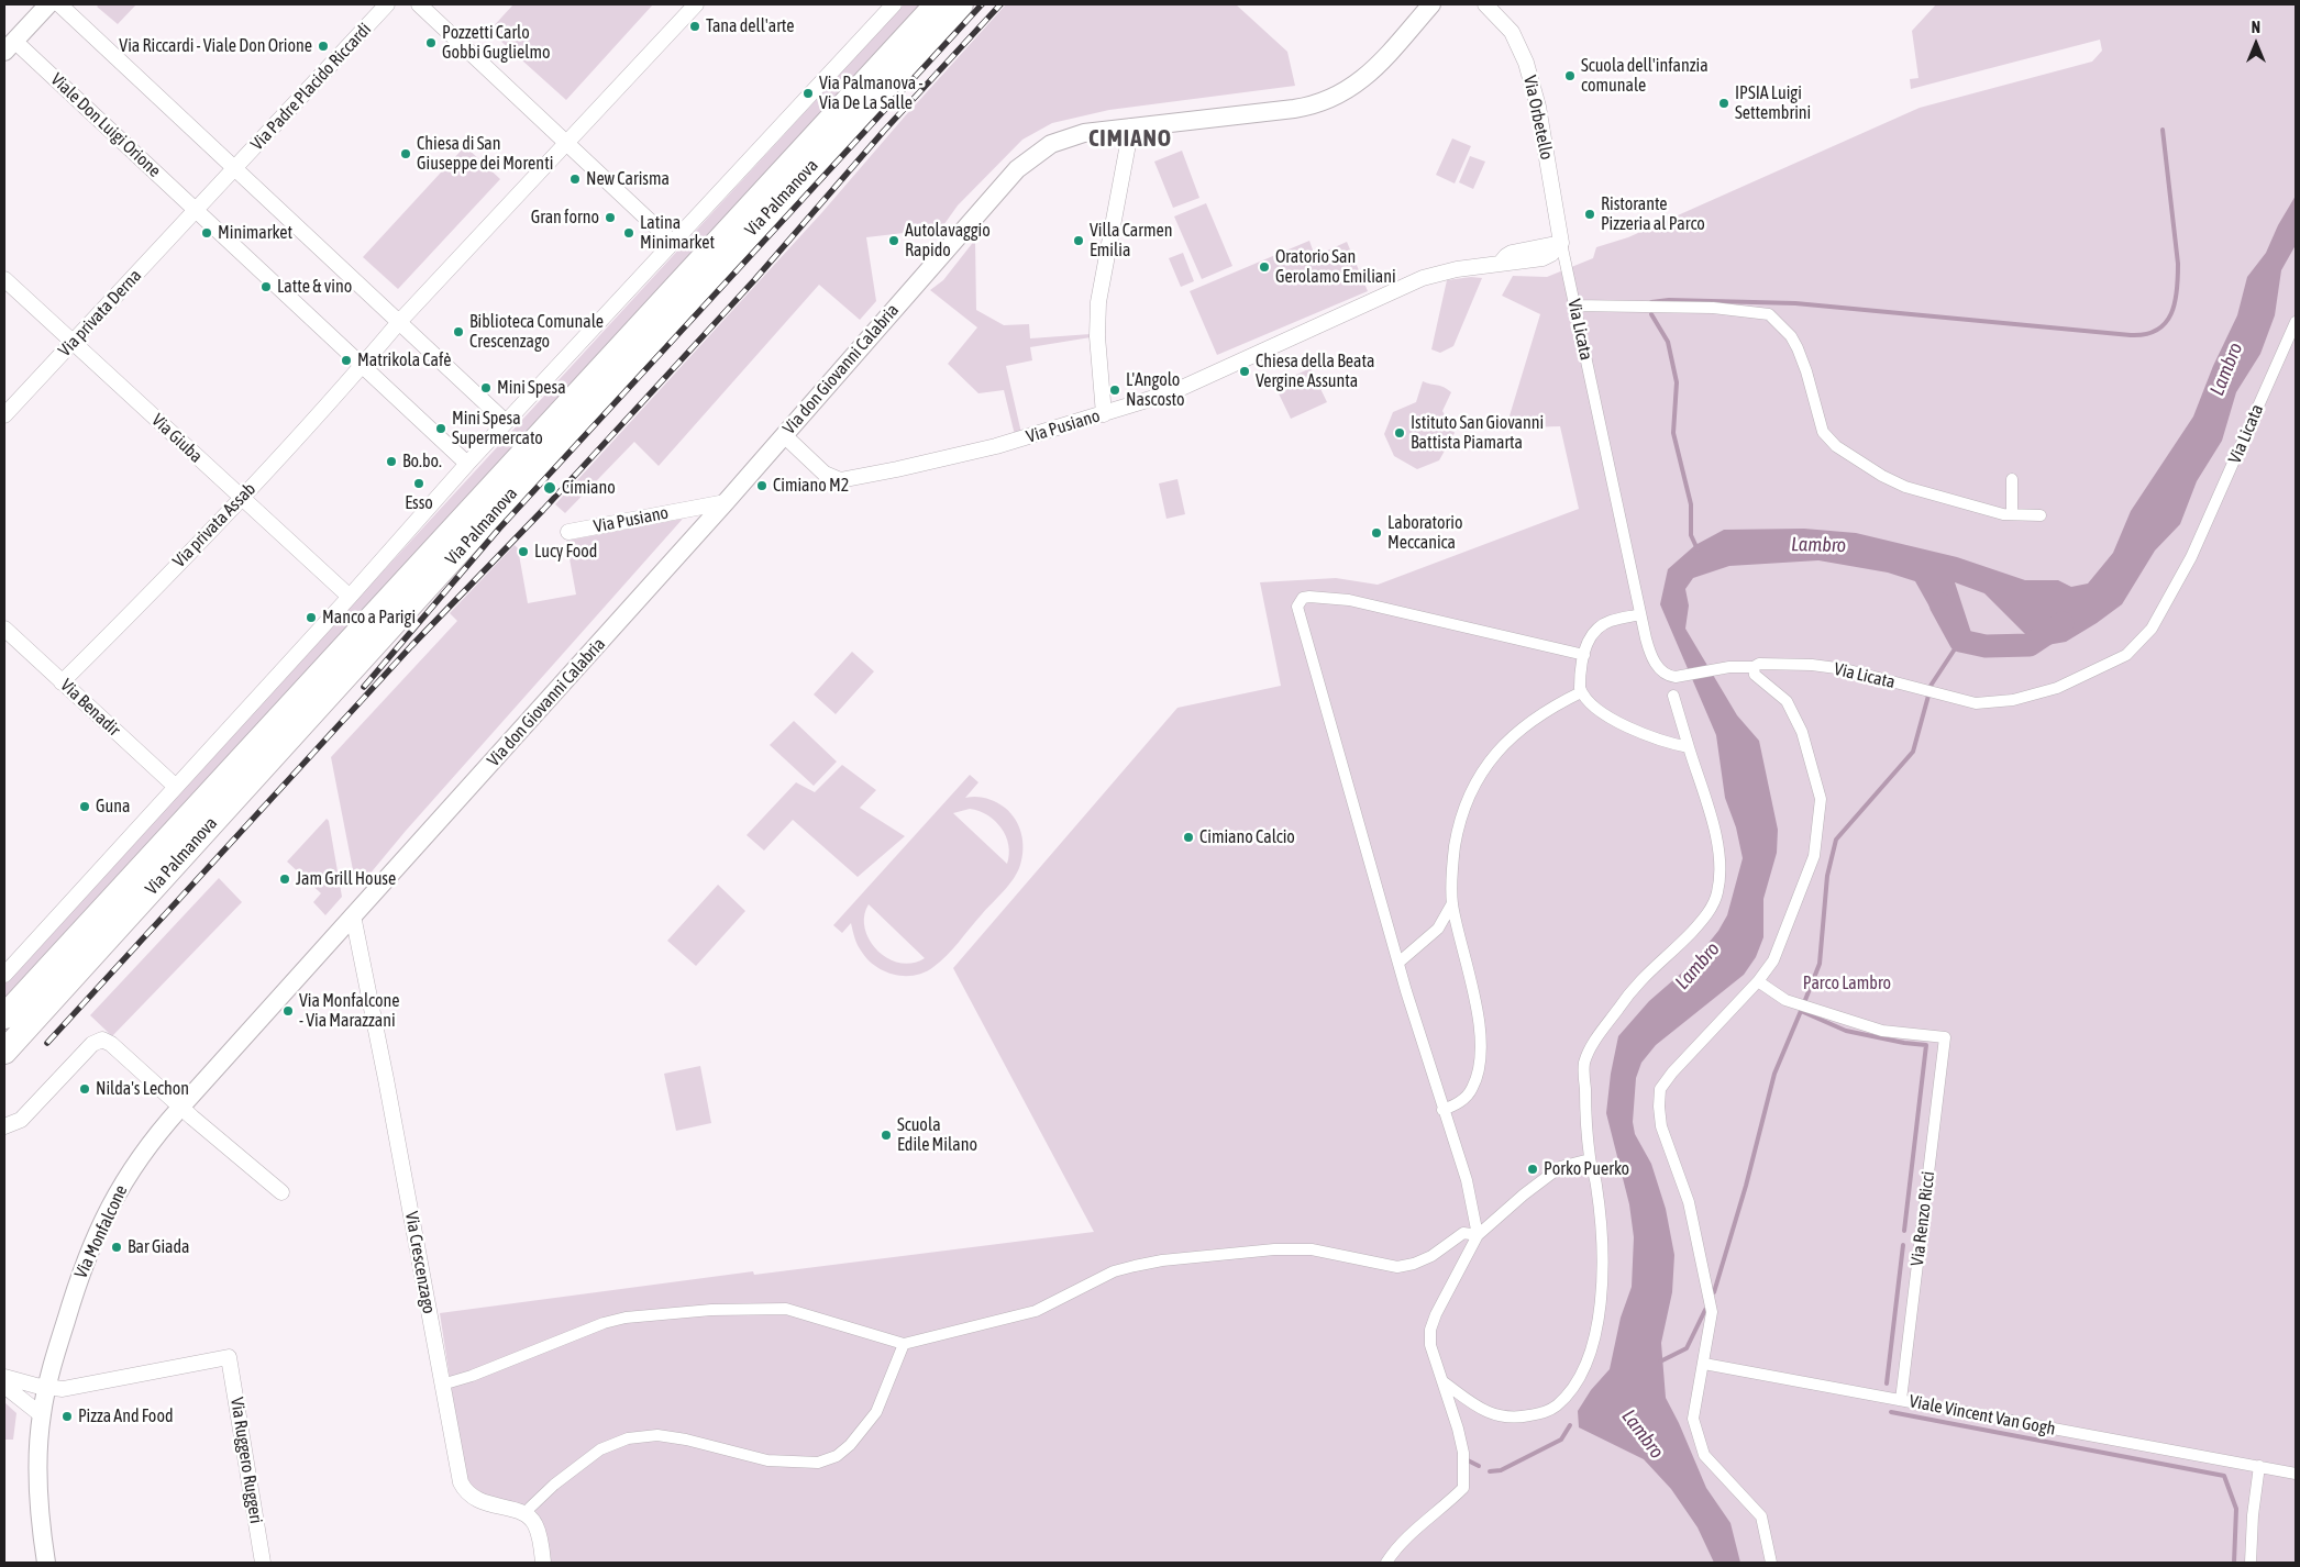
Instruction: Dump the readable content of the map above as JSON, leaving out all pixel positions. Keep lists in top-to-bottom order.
{
  "streets": {
    "highway": ["Via Palmanova"],
    "street": [
      "Via Padre Placido Riccardi",
      "Via Orbetello",
      "Viale Don Luigi Orione",
      "Via privata Derna",
      "Via Licata",
      "Via don Giovanni Calabria",
      "Via Pusiano",
      "Via Giuba",
      "Via privata Assab",
      "Via Benadir",
      "Via Renzo Ricci",
      "Via Monfalcone",
      "Via Crescenzago",
      "Viale Vincent Van Gogh",
      "Via Ruggero Ruggeri"
    ]
  },
  "crossings": [
    ["Via Orbetello", "Via Licata"],
    ["Via Orbetello", "Via Pusiano"],
    ["Viale Don Luigi Orione", "Via privata Derna"],
    ["Viale Don Luigi Orione", "Via privata Assab"],
    ["Via privata Derna", "Via Giuba"],
    ["Via Licata", "Via Pusiano"],
    ["Via don Giovanni Calabria", "Via Pusiano"],
    ["Via don Giovanni Calabria", "Via Monfalcone"],
    ["Via don Giovanni Calabria", "Via Crescenzago"],
    ["Via Giuba", "Via privata Assab"],
    ["Via privata Assab", "Via Benadir"],
    ["Via Renzo Ricci", "Viale Vincent Van Gogh"],
    ["Via Monfalcone", "Via Crescenzago"],
    ["Via Monfalcone", "Via Ruggero Ruggeri"]
  ],
  "districts": ["CIMIANO"],
  "water": ["Lambro"],
  "parks": ["Parco Lambro"],
  "places": [
    "Tana dell'arte",
    "Pozzetti Carlo Gobbi Guglielmo",
    "Via Riccardi - Viale Don Orione",
    "Scuola dell'infanzia comunale",
    "Via Palmanova - Via De La Salle",
    "IPSIA Luigi Settembrini",
    "Chiesa di San Giuseppe dei Morenti",
    "New Carisma",
    "Ristorante Pizzeria al Parco",
    "Gran forno",
    "Minimarket",
    "Latina Minimarket",
    "Autolavaggio Rapido",
    "Villa Carmen Emilia",
    "Oratorio San Gerolamo Emiliani",
    "Latte & vino",
    "Biblioteca Comunale Crescenzago",
    "Matrikola Cafè",
    "Chiesa della Beata Vergine Assunta",
    "Mini Spesa",
    "L'Angolo Nascosto",
    "Mini Spesa Supermercato",
    "Istituto San Giovanni Battista Piamarta",
    "Bo.bo.",
    "Esso",
    "Cimiano M2",
    "Cimiano",
    "Laboratorio Meccanica",
    "Lucy Food",
    "Manco a Parigi",
    "Guna",
    "Cimiano Calcio",
    "Jam Grill House",
    "Via Monfalcone - Via Marazzani",
    "Nilda's Lechon",
    "Scuola Edile Milano",
    "Porko Puerko",
    "Bar Giada",
    "Pizza And Food"
  ],
  "north": "top"
}
